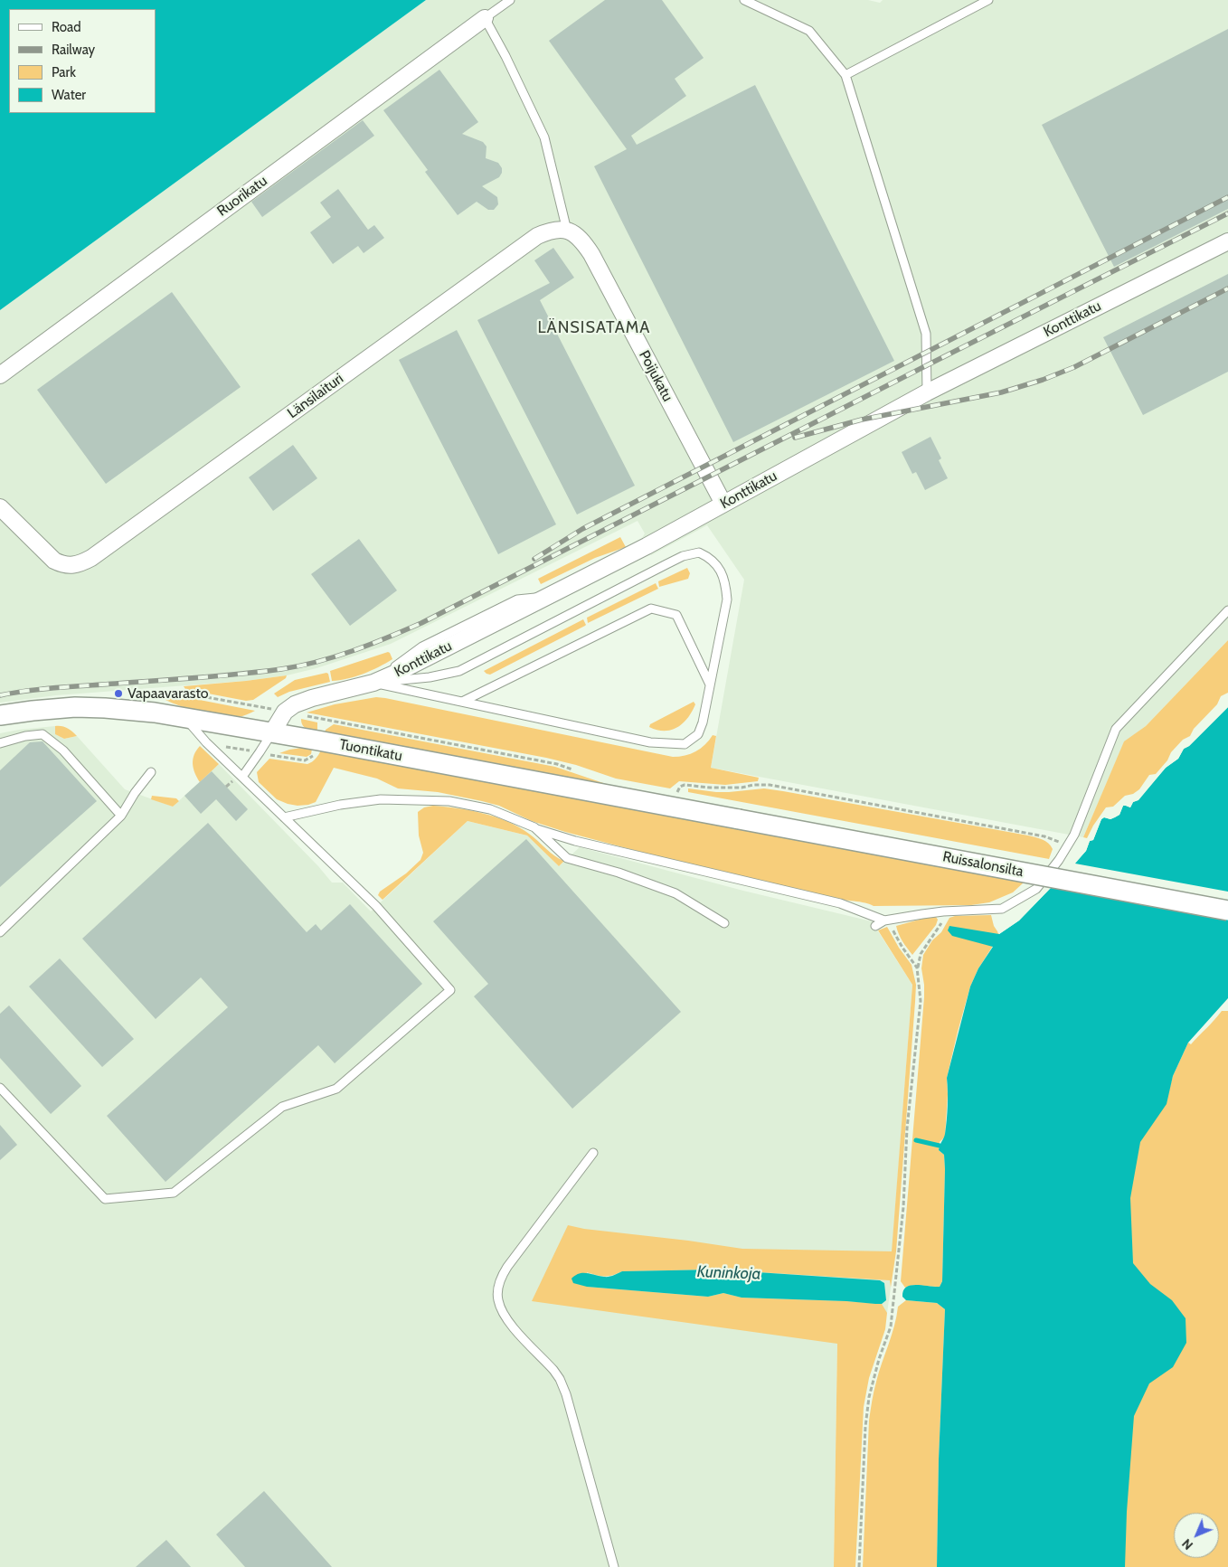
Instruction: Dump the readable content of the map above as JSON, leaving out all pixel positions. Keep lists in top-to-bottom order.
{
  "streets": {
    "street": [
      "Ruorikatu",
      "Konttikatu",
      "Poijukatu",
      "Länsilaituri",
      "Tuontikatu",
      "Ruissalonsilta"
    ]
  },
  "crossings": [
    ["Konttikatu", "Poijukatu"],
    ["Konttikatu", "Tuontikatu"],
    ["Poijukatu", "Länsilaituri"],
    ["Tuontikatu", "Ruissalonsilta"]
  ],
  "districts": ["LÄNSISATAMA"],
  "water": ["Kuninkoja"],
  "places": ["Vapaavarasto"],
  "legend": [
    "Road",
    "Railway",
    "Park",
    "Water"
  ],
  "north": "bottom left"
}
